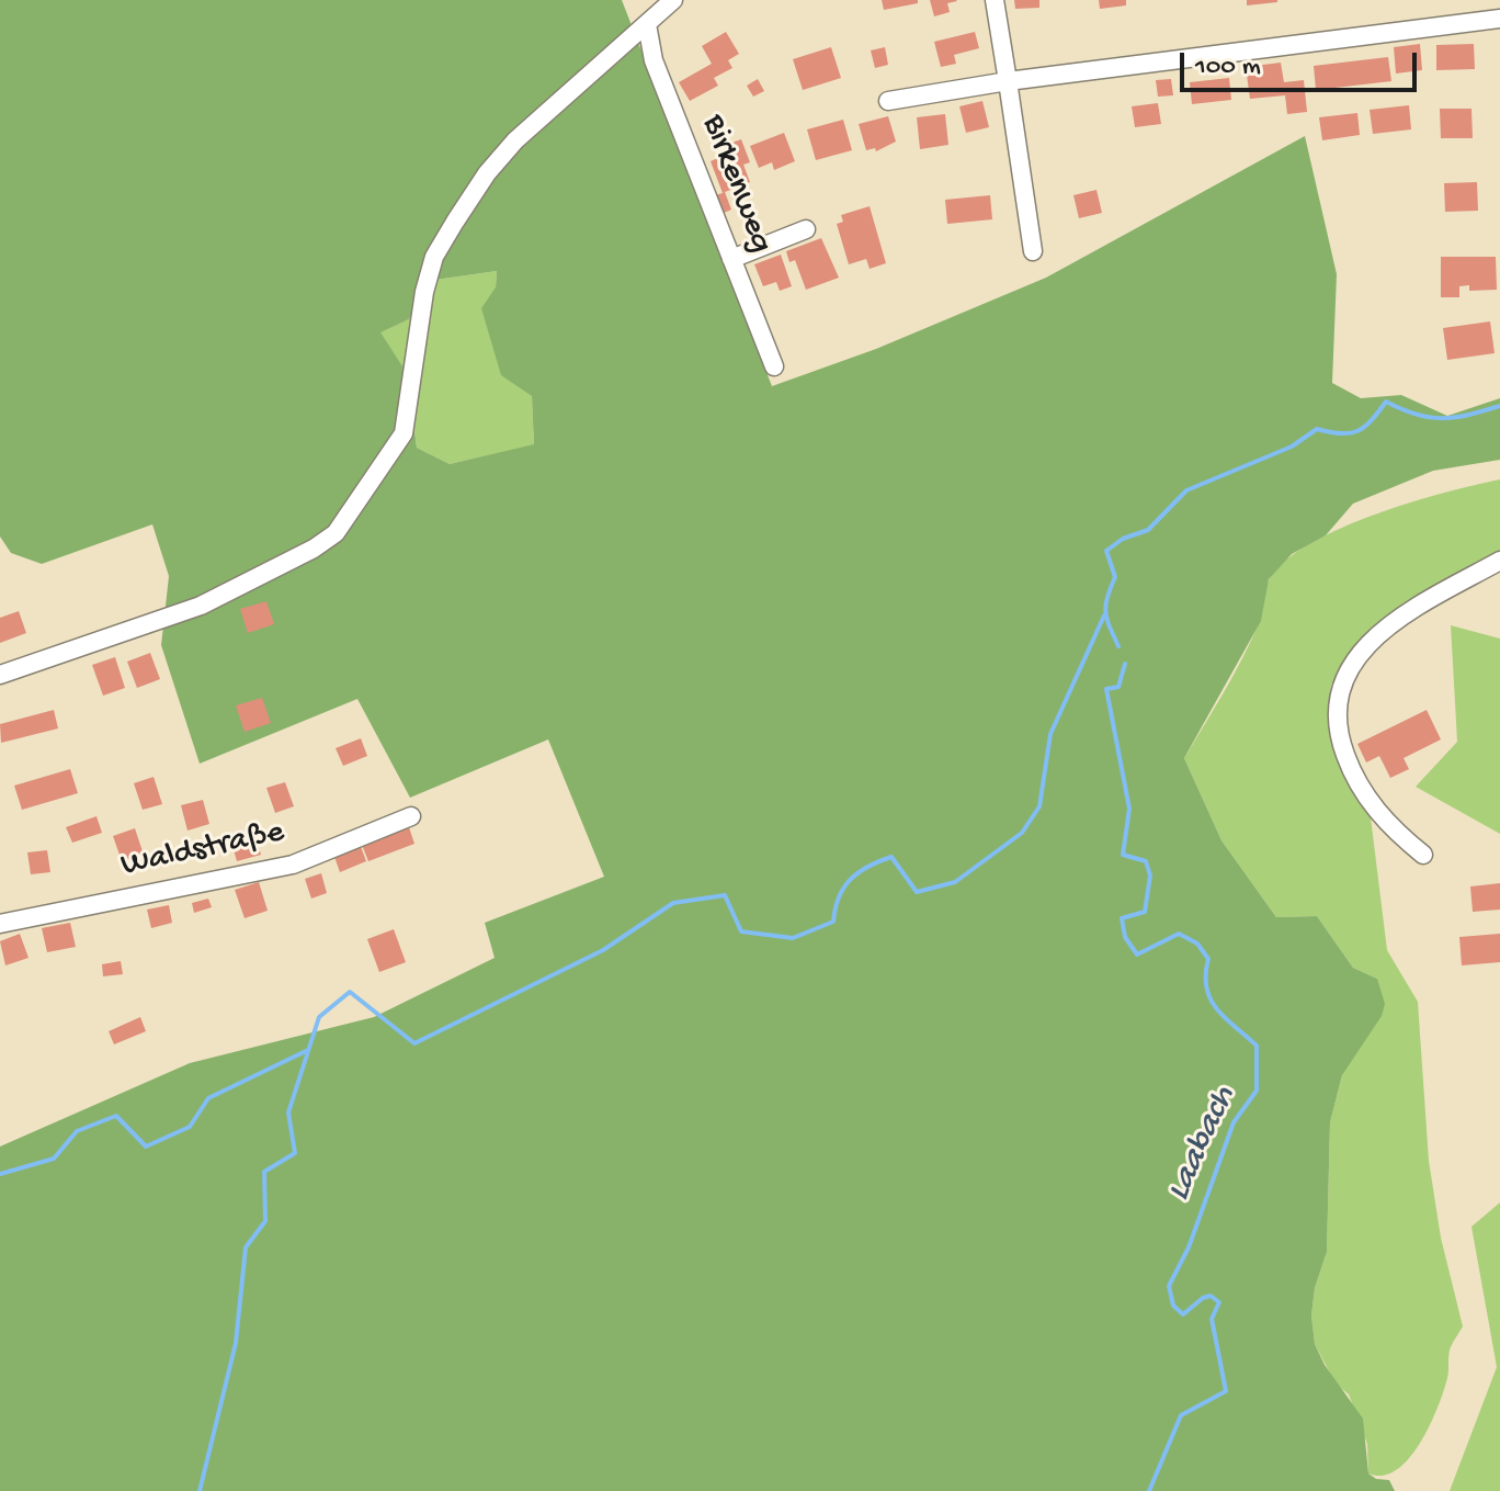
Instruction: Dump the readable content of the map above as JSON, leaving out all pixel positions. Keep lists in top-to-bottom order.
{
  "streets": {
    "street": ["Birkenweg", "Waldstraße"]
  },
  "water": ["Laabach"],
  "scale_bar": "100 m"
}
